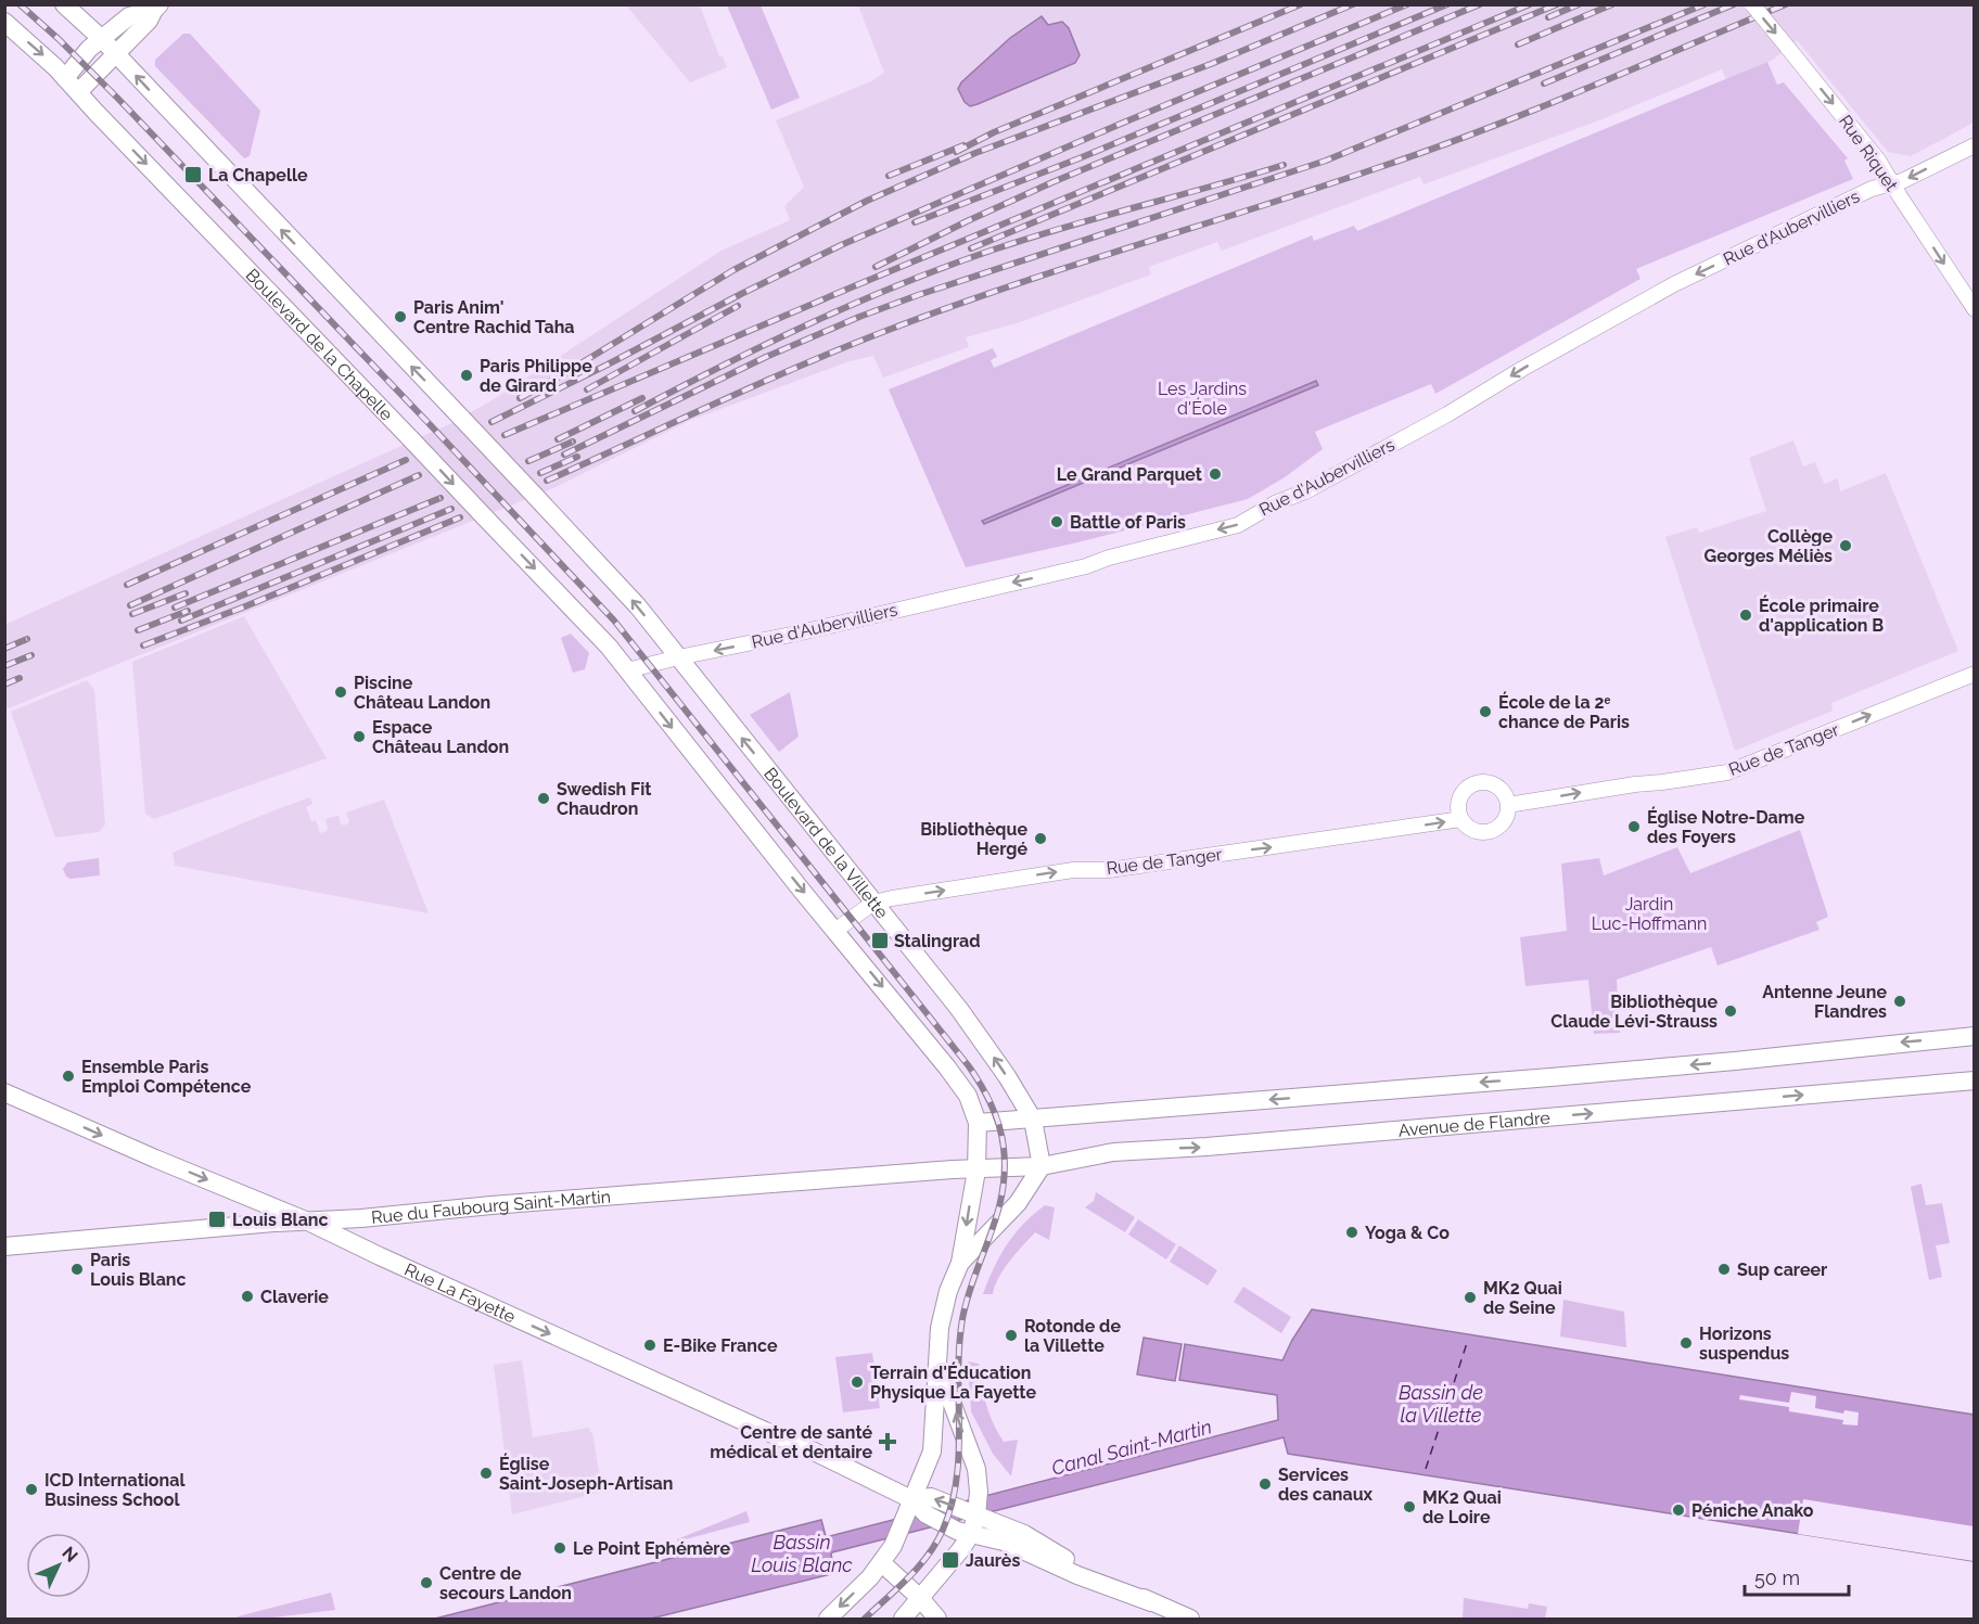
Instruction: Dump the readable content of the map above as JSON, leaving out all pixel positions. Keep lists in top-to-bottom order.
{
  "streets": {
    "main road": [
      "Boulevard de la Chapelle",
      "Boulevard de la Villette",
      "Avenue de Flandre",
      "Rue du Faubourg Saint-Martin",
      "Rue La Fayette"
    ],
    "street": ["Rue Riquet", "Rue d'Aubervilliers", "Rue de Tanger"]
  },
  "crossings": [
    ["Rue Riquet", "Rue d'Aubervilliers"],
    ["Rue d'Aubervilliers", "Boulevard de la Chapelle"],
    ["Rue d'Aubervilliers", "Boulevard de la Villette"],
    ["Rue de Tanger", "Boulevard de la Villette"],
    ["Boulevard de la Villette", "Avenue de Flandre"],
    ["Avenue de Flandre", "Rue du Faubourg Saint-Martin"],
    ["Rue du Faubourg Saint-Martin", "Rue La Fayette"]
  ],
  "one_way": [
    "Rue Riquet",
    "Rue d'Aubervilliers",
    "Rue de Tanger",
    "Rue La Fayette"
  ],
  "water": ["Bassin de la Villette", "Canal Saint-Martin", "Bassin Louis Blanc"],
  "parks": ["Les Jardins d'Éole", "Jardin Luc-Hoffmann"],
  "places": {
    "transit": [
      "La Chapelle",
      "Stalingrad",
      "Louis Blanc",
      "Jaurès"
    ],
    "other": [
      "Paris Anim' Centre Rachid Taha",
      "Paris Philippe de Girard",
      "Le Grand Parquet",
      "Battle of Paris",
      "Collège Georges Méliès",
      "École primaire d'application B",
      "Piscine Château Landon",
      "École de la 2ᵉ chance de Paris",
      "Espace Château Landon",
      "Swedish Fit Chaudron",
      "Église Notre-Dame des Foyers",
      "Bibliothèque Hergé",
      "Antenne Jeune Flandres",
      "Bibliothèque Claude Lévi-Strauss",
      "Ensemble Paris Emploi Compétence",
      "Yoga & Co",
      "Paris Louis Blanc",
      "Sup career",
      "Claverie",
      "MK2 Quai de Seine",
      "Rotonde de la Villette",
      "Horizons suspendus",
      "E-Bike France",
      "Terrain d'Éducation Physique La Fayette",
      "Église Saint-Joseph-Artisan",
      "Services des canaux",
      "ICD International Business School",
      "MK2 Quai de Loire",
      "Péniche Anako",
      "Le Point Ephémère",
      "Centre de secours Landon"
    ],
    "health": ["Centre de santé médical et dentaire"]
  },
  "scale_bar": "50 m",
  "north": "top right"
}
